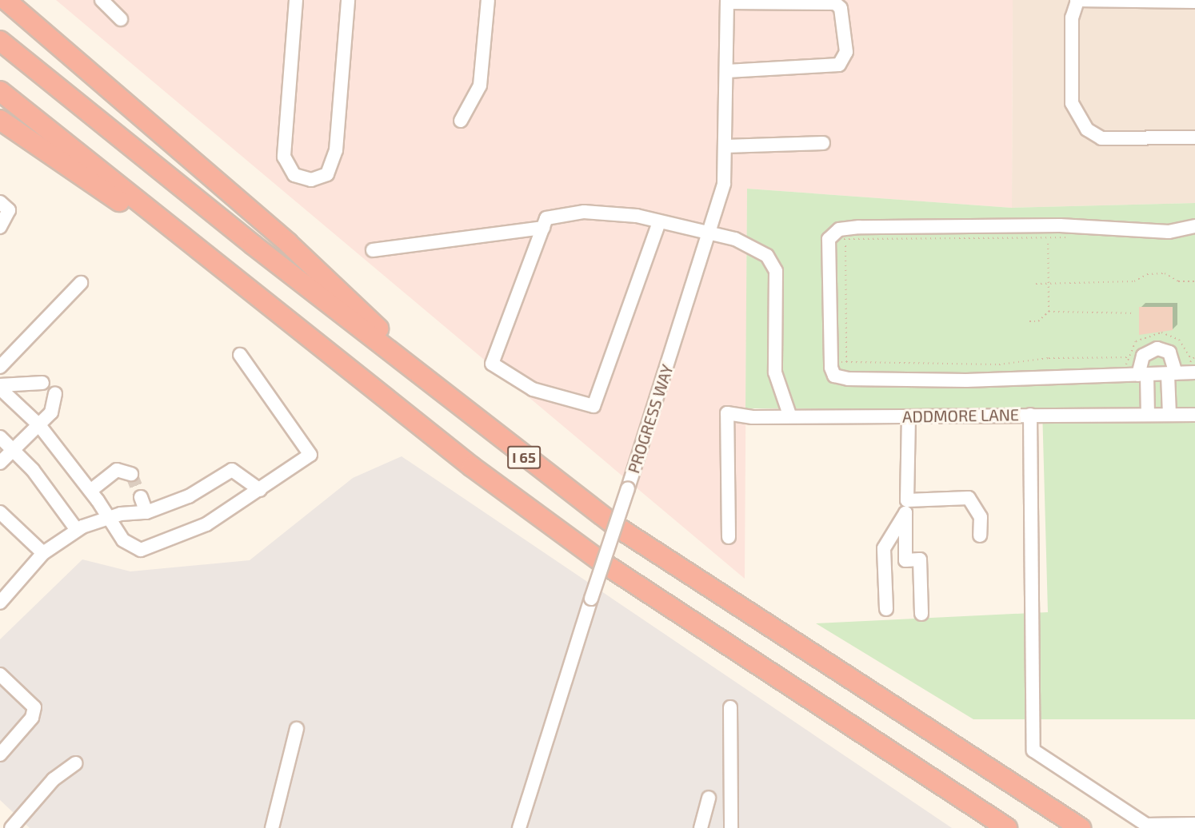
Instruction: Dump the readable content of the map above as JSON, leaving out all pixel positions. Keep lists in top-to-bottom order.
{
  "streets": {
    "highway": ["I 65"],
    "street": ["ADDMORE LANE", "PROGRESS WAY"]
  }
}
